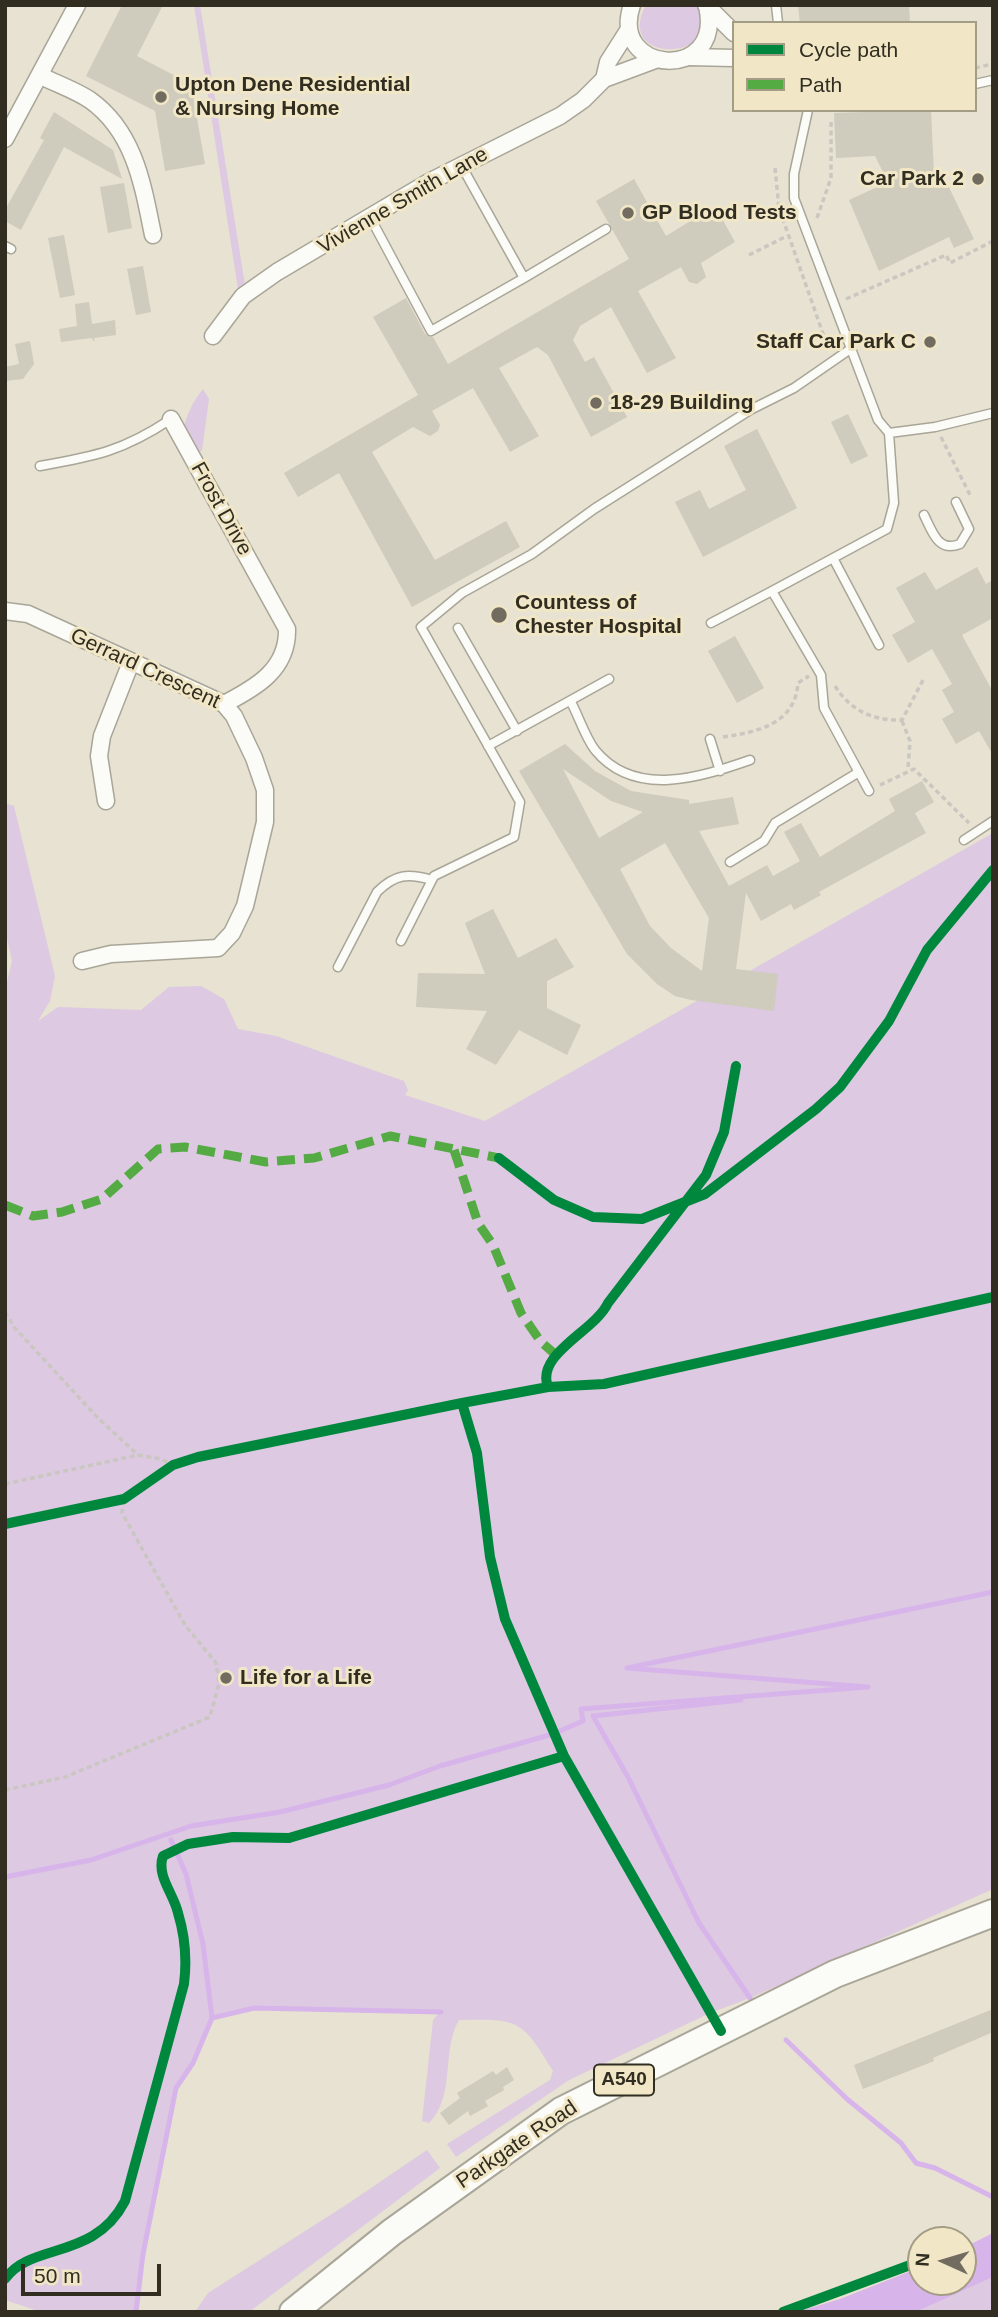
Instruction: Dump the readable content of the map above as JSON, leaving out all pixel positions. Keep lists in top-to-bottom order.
{
  "streets": {
    "main road": ["A540", "Parkgate Road"],
    "street": ["Vivienne Smith Lane", "Frost Drive", "Gerrard Crescent"]
  },
  "crossings": [
    ["Frost Drive", "Gerrard Crescent"]
  ],
  "places": [
    "Upton Dene Residential & Nursing Home",
    "Car Park 2",
    "GP Blood Tests",
    "Staff Car Park C",
    "18-29 Building",
    "Countess of Chester Hospital",
    "Life for a Life"
  ],
  "legend": ["Cycle path", "Path"],
  "scale_bar": "50 m",
  "north": "left"
}
